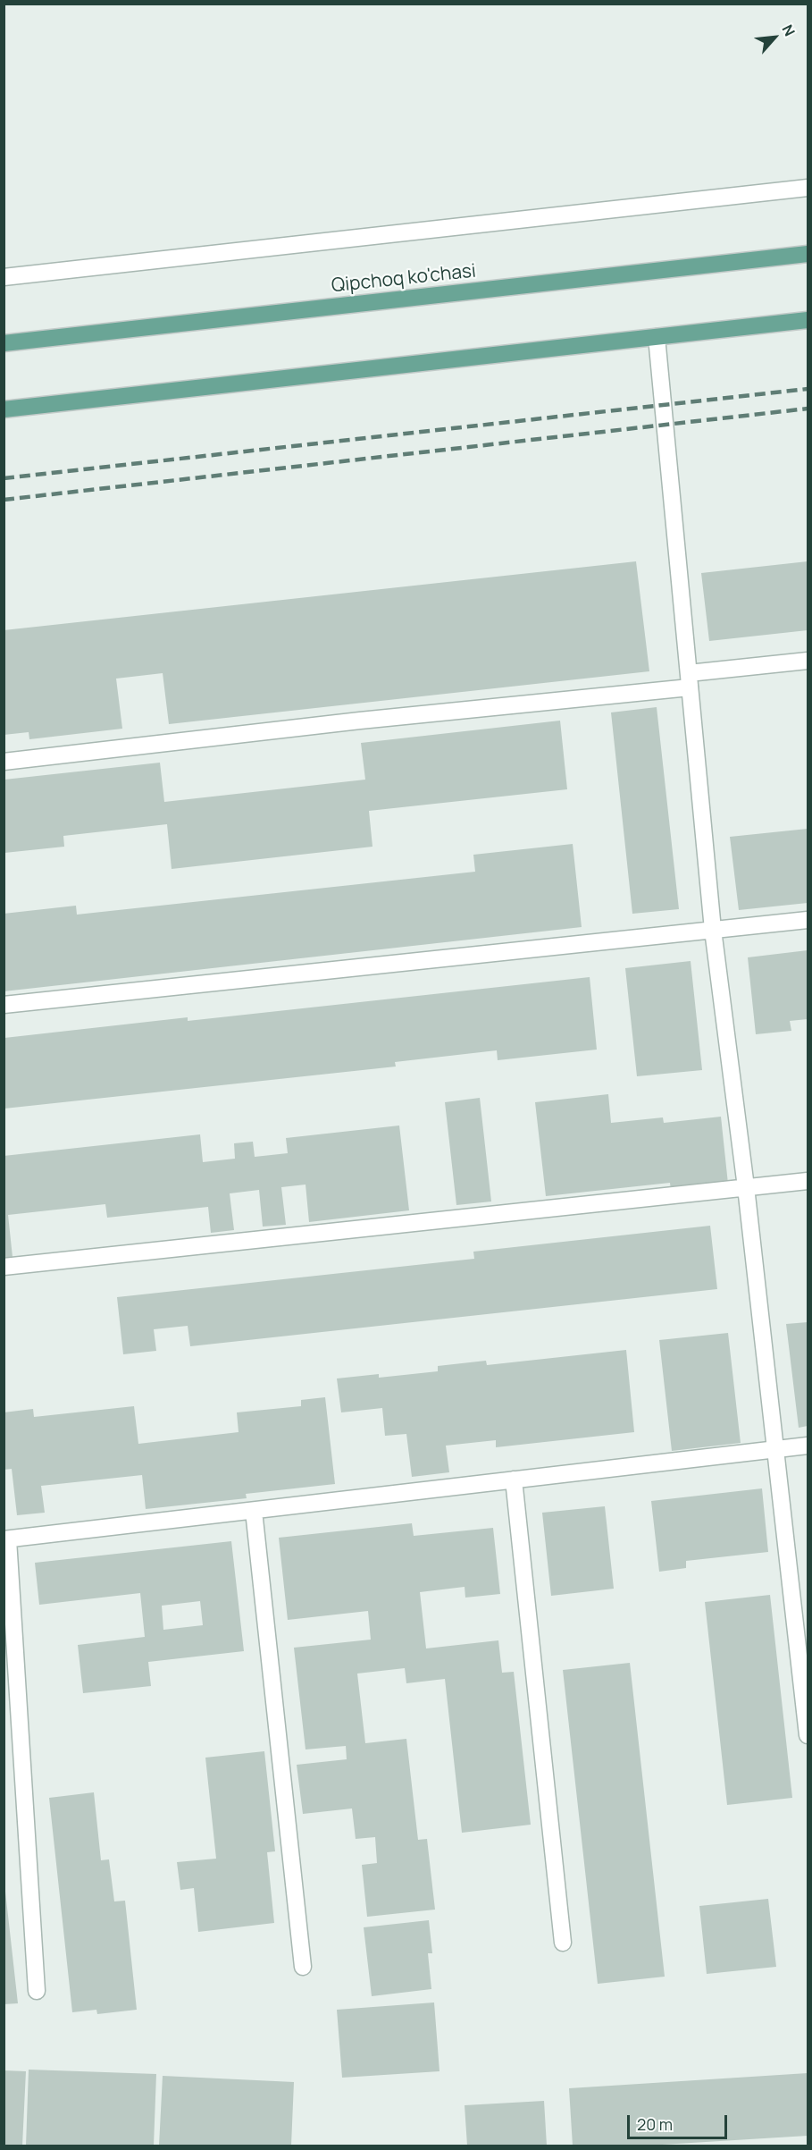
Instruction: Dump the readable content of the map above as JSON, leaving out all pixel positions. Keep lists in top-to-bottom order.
{
  "streets": {
    "main road": ["Qipchoq ko'chasi"]
  },
  "scale_bar": "20 m",
  "north": "top right"
}
